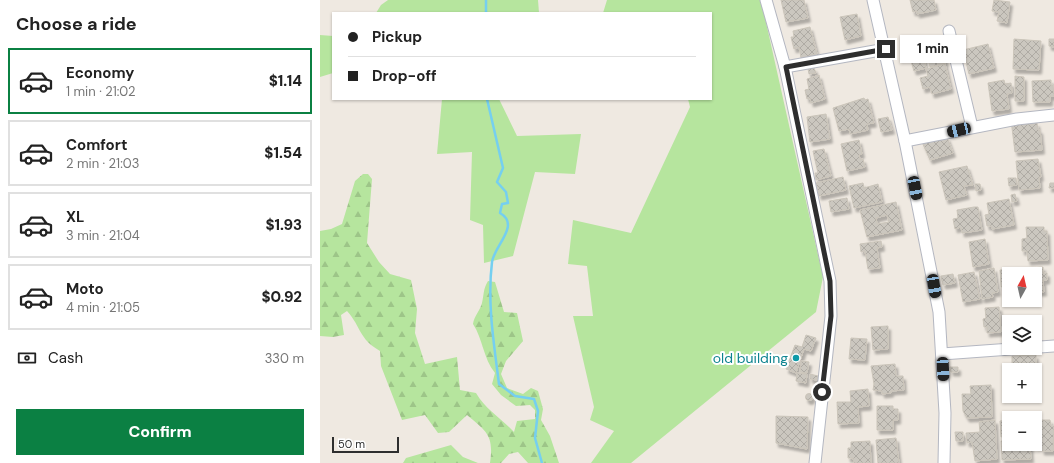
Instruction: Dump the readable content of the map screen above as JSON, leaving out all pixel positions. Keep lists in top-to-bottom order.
{
  "places": ["old building"],
  "scale_bar": "50 m",
  "north": "top",
  "page": {
    "heading": "Choose a ride",
    "banner": ["Pickup", "Drop-off"],
    "bubble": "1 min",
    "list": [
      {
        "name": "Economy",
        "note": "1 min · 21:02",
        "value": "$1.14"
      },
      {
        "name": "Comfort",
        "note": "2 min · 21:03",
        "value": "$1.54"
      },
      {
        "name": "XL",
        "note": "3 min · 21:04",
        "value": "$1.93"
      },
      {
        "name": "Moto",
        "note": "4 min · 21:05",
        "value": "$0.92"
      }
    ],
    "map_buttons": ["+", "−"],
    "pay": ["Cash", "330 m"],
    "buttons": "Confirm",
    "scale": "50 m"
  }
}
